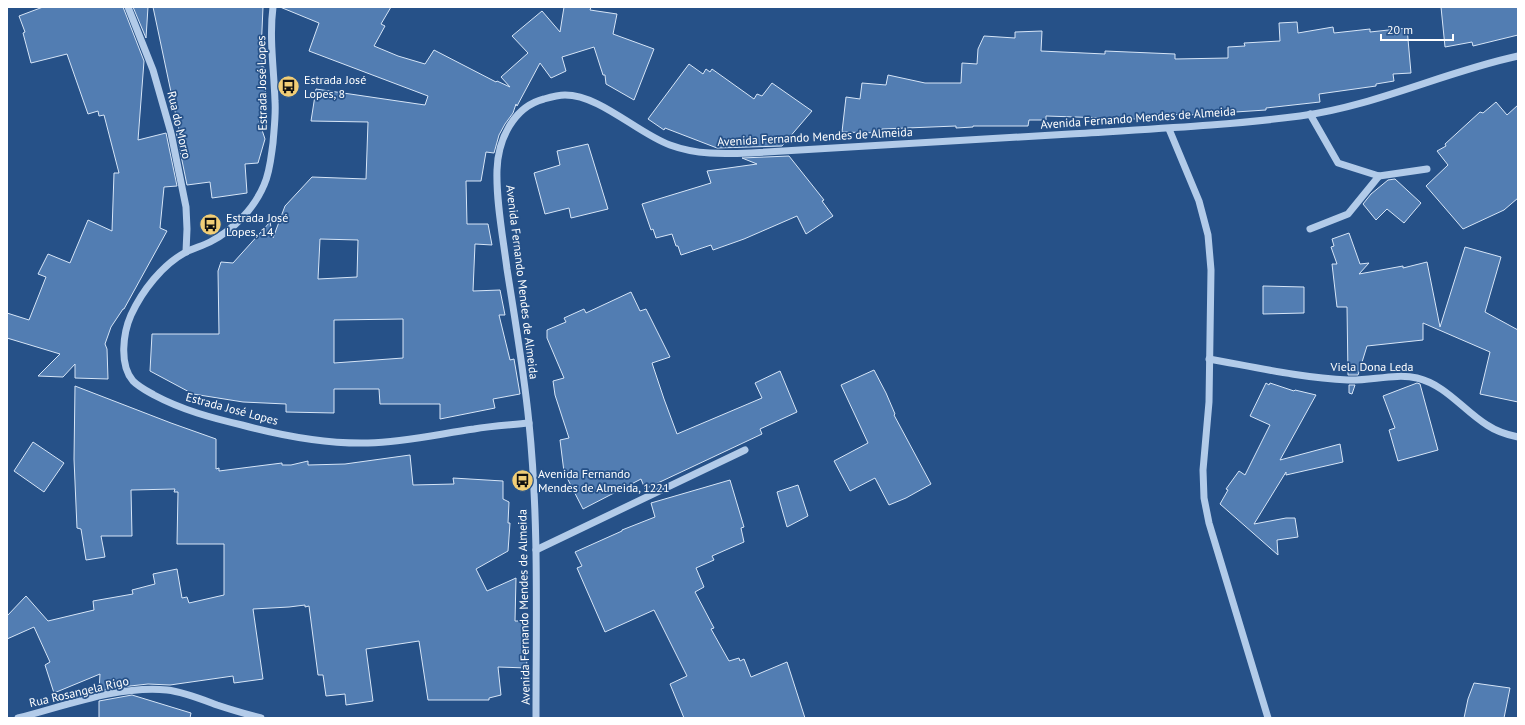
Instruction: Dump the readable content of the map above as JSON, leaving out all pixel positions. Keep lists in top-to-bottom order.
{
  "streets": {
    "street": [
      "Estrada José Lopes",
      "Avenida Fernando Mendes de Almeida",
      "Rua do Morro",
      "Viela Dona Leda",
      "Rua Rosangela Rigo"
    ]
  },
  "crossings": [
    ["Estrada José Lopes", "Avenida Fernando Mendes de Almeida"],
    ["Estrada José Lopes", "Rua do Morro"]
  ],
  "places": {
    "bus stop": ["Estrada José Lopes, 8", "Estrada José Lopes, 14", "Avenida Fernando Mendes de Almeida, 1221"]
  },
  "scale_bar": "20 m"
}
